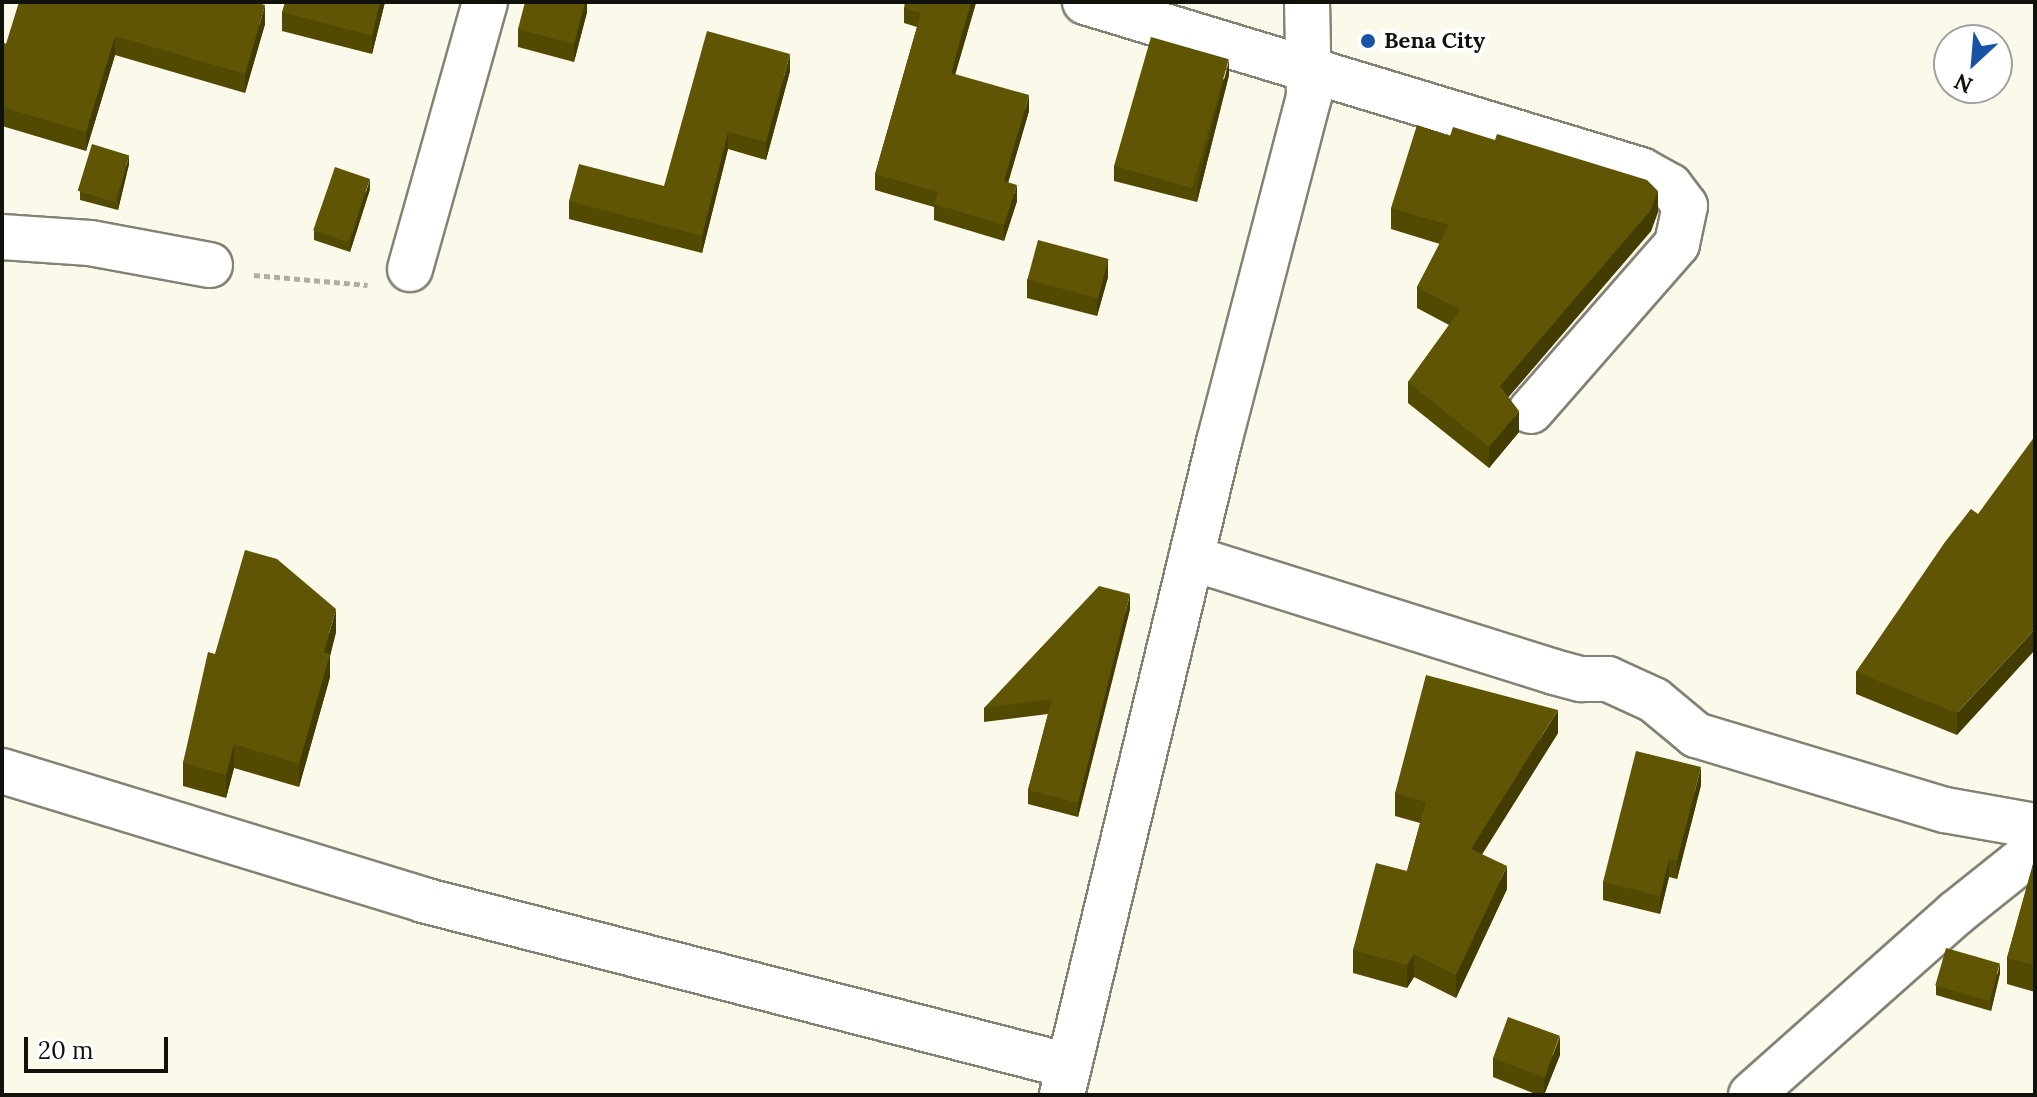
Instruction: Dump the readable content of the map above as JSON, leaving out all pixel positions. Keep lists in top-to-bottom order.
{
  "places": ["Bena City"],
  "scale_bar": "20 m",
  "north": "bottom left"
}
